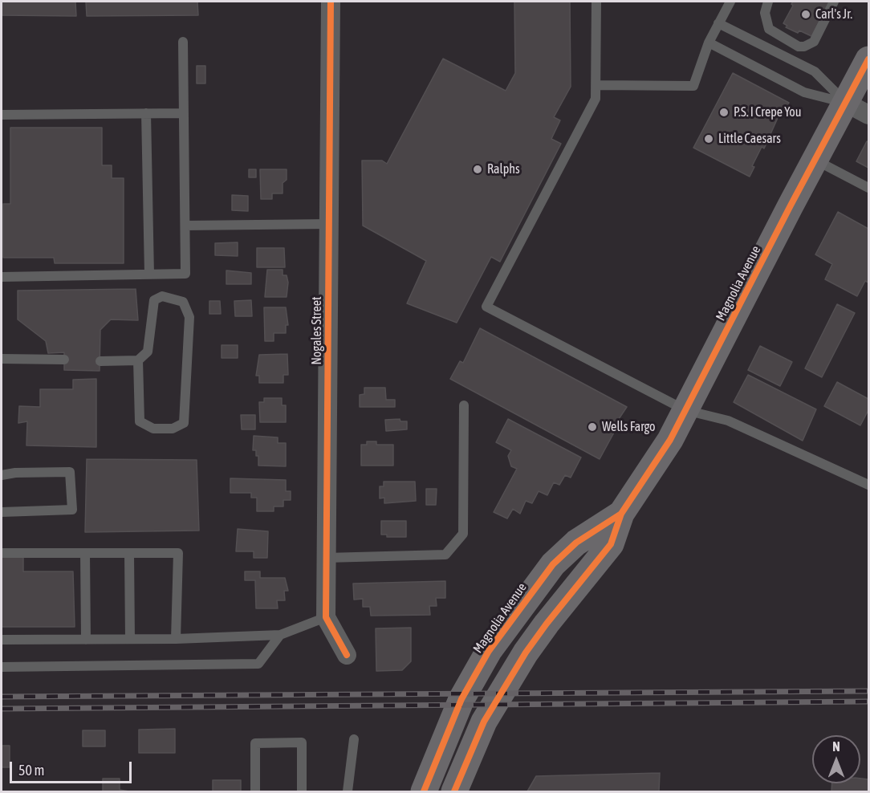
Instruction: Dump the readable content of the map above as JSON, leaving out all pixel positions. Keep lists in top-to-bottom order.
{
  "streets": {
    "main road": ["Magnolia Avenue"],
    "street": ["Nogales Street"]
  },
  "places": [
    "Carl's Jr.",
    "P.S. I Crepe You",
    "Little Caesars",
    "Ralphs",
    "Wells Fargo"
  ],
  "scale_bar": "50 m",
  "north": "top"
}
